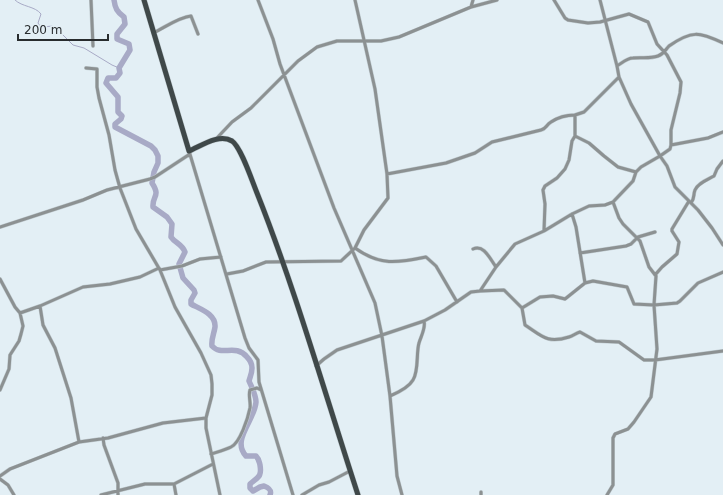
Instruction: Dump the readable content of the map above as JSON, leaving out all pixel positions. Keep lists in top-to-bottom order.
{
  "scale_bar": "200 m"
}
